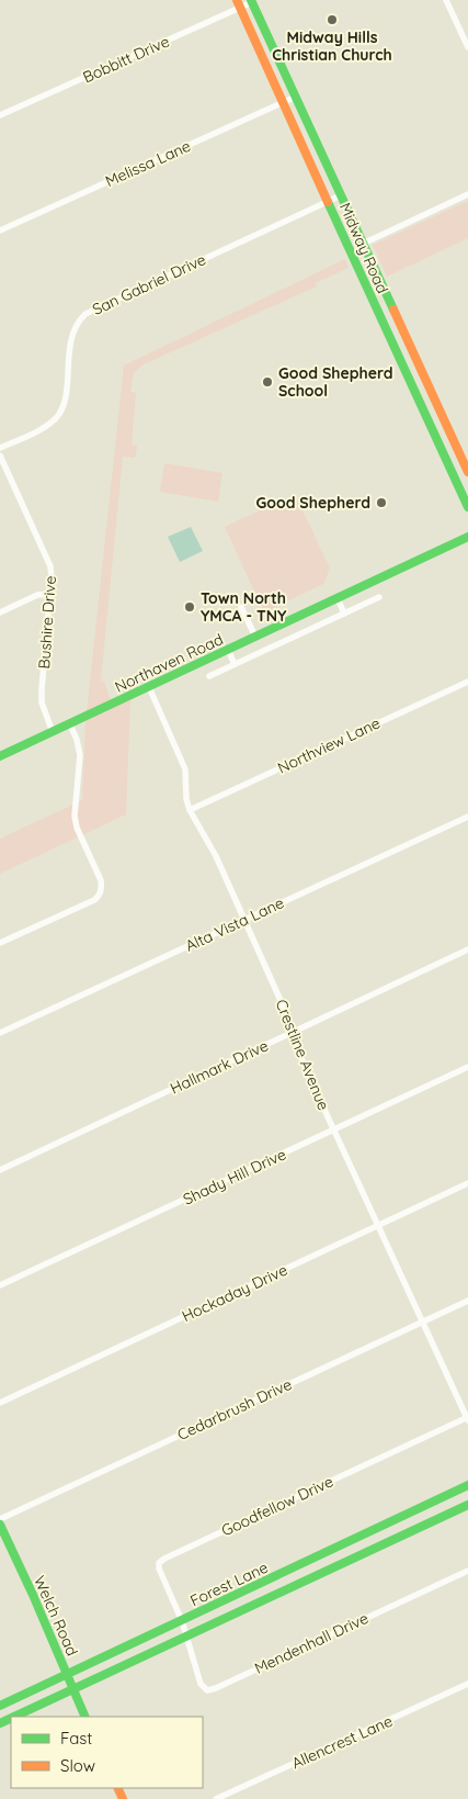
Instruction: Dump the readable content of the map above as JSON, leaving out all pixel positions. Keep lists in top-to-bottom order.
{
  "streets": {
    "main road": [
      "Midway Road",
      "Northaven Road",
      "Forest Lane",
      "Welch Road"
    ],
    "street": [
      "Bobbitt Drive",
      "Melissa Lane",
      "San Gabriel Drive",
      "Bushire Drive",
      "Northview Lane",
      "Alta Vista Lane",
      "Crestline Avenue",
      "Hallmark Drive",
      "Shady Hill Drive",
      "Hockaday Drive",
      "Cedarbrush Drive",
      "Goodfellow Drive",
      "Mendenhall Drive",
      "Allencrest Lane"
    ]
  },
  "crossings": [
    ["Bobbitt Drive", "Midway Road"],
    ["Melissa Lane", "Midway Road"],
    ["Midway Road", "San Gabriel Drive"],
    ["Bushire Drive", "Northaven Road"],
    ["Northaven Road", "Crestline Avenue"],
    ["Northview Lane", "Crestline Avenue"],
    ["Alta Vista Lane", "Crestline Avenue"],
    ["Crestline Avenue", "Hallmark Drive"],
    ["Crestline Avenue", "Shady Hill Drive"],
    ["Crestline Avenue", "Hockaday Drive"],
    ["Crestline Avenue", "Cedarbrush Drive"],
    ["Crestline Avenue", "Goodfellow Drive"],
    ["Goodfellow Drive", "Forest Lane"],
    ["Goodfellow Drive", "Mendenhall Drive"],
    ["Forest Lane", "Welch Road"],
    ["Forest Lane", "Mendenhall Drive"]
  ],
  "places": [
    "Midway Hills Christian Church",
    "Good Shepherd School",
    "Good Shepherd",
    "Town North YMCA - TNY"
  ],
  "legend": ["Fast", "Slow"]
}
